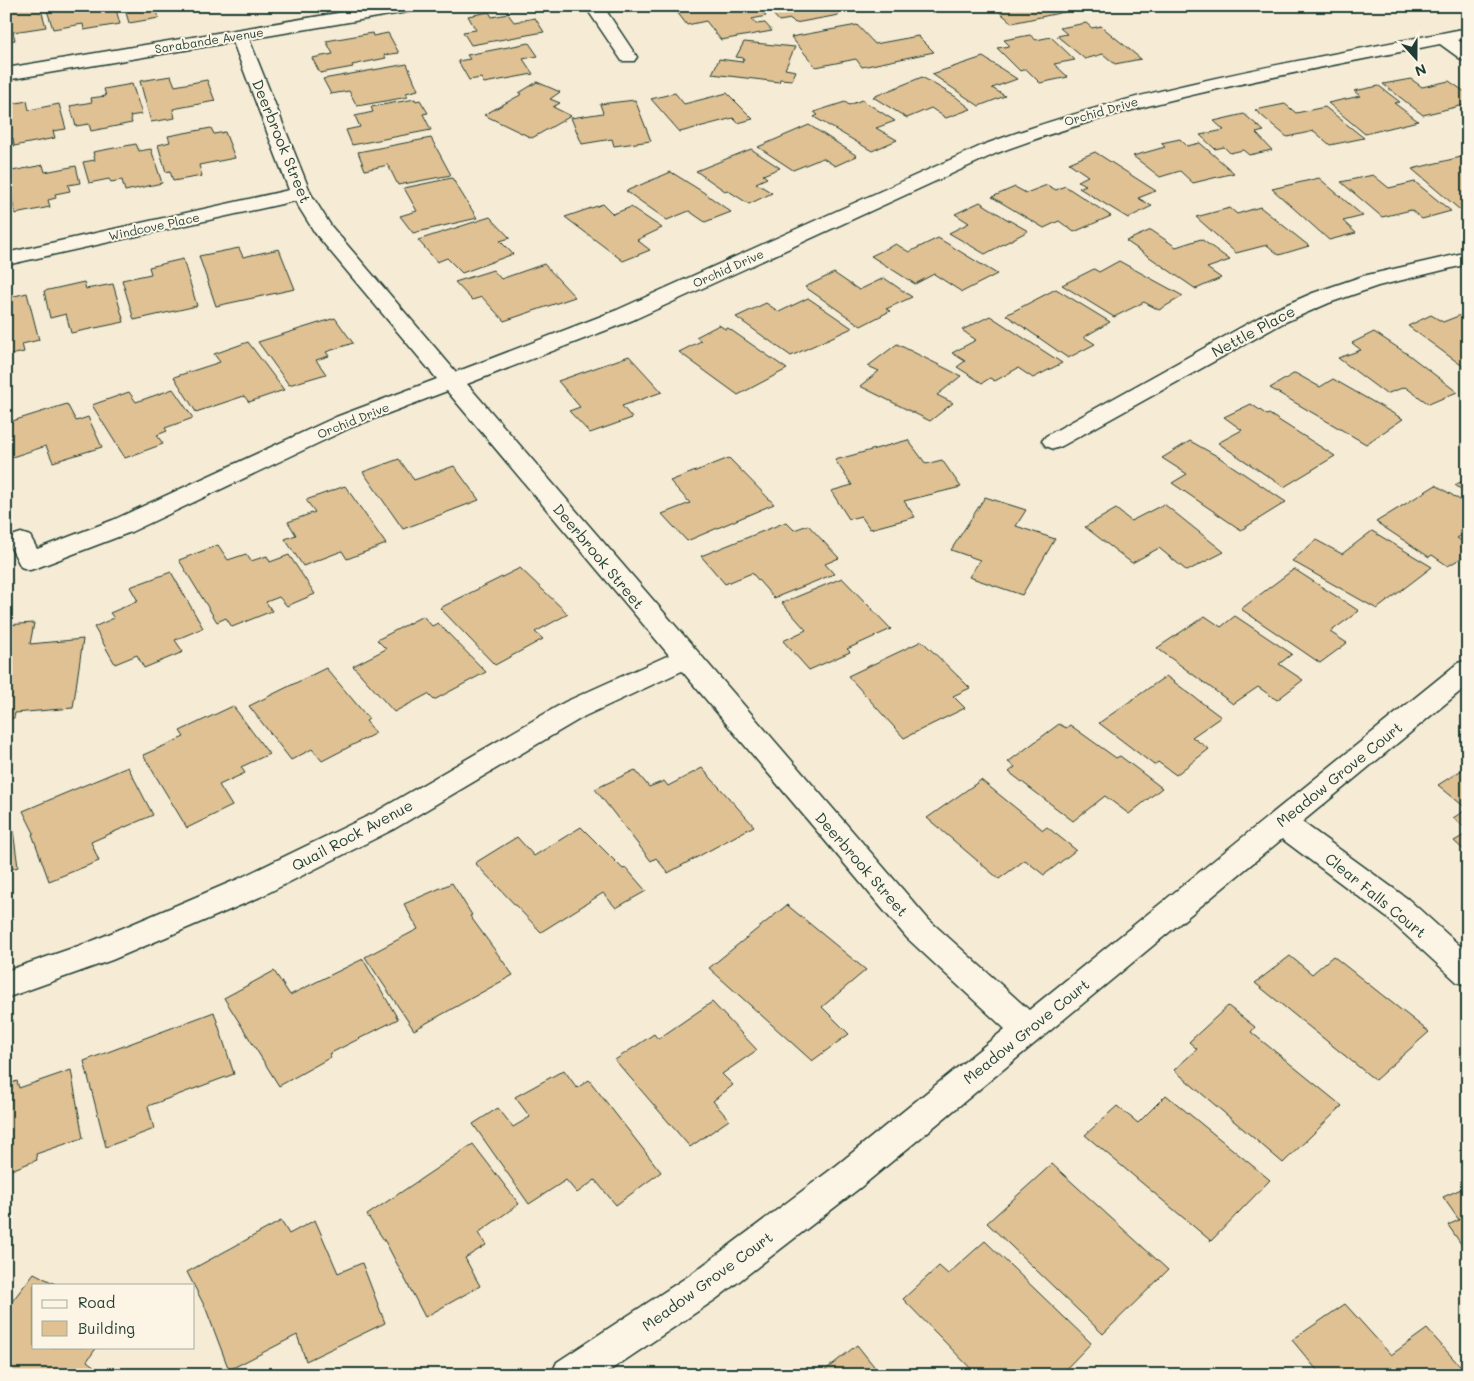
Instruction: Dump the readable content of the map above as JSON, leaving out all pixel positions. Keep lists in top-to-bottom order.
{
  "streets": {
    "street": [
      "Sarabande Avenue",
      "Orchid Drive",
      "Deerbrook Street",
      "Windcove Place",
      "Nettle Place",
      "Meadow Grove Court",
      "Quail Rock Avenue",
      "Clear Falls Court"
    ]
  },
  "crossings": [
    ["Sarabande Avenue", "Deerbrook Street"],
    ["Orchid Drive", "Deerbrook Street"],
    ["Deerbrook Street", "Windcove Place"],
    ["Deerbrook Street", "Meadow Grove Court"],
    ["Deerbrook Street", "Quail Rock Avenue"],
    ["Meadow Grove Court", "Clear Falls Court"]
  ],
  "legend": ["Road", "Building"],
  "north": "bottom"
}
